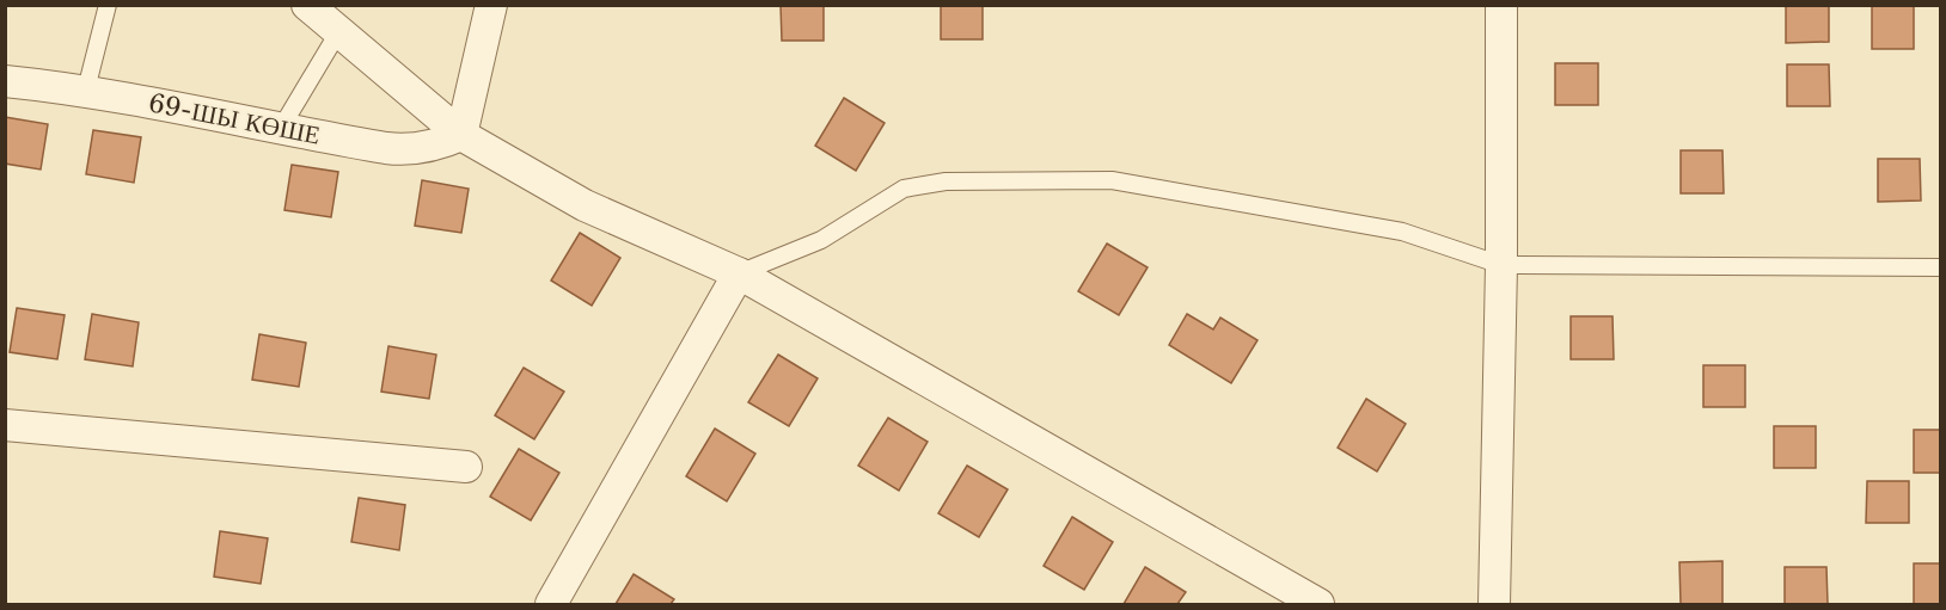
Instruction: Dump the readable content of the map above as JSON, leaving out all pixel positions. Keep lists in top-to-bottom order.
{
  "streets": {
    "street": ["69-ШЫ КӨШЕ"]
  }
}
